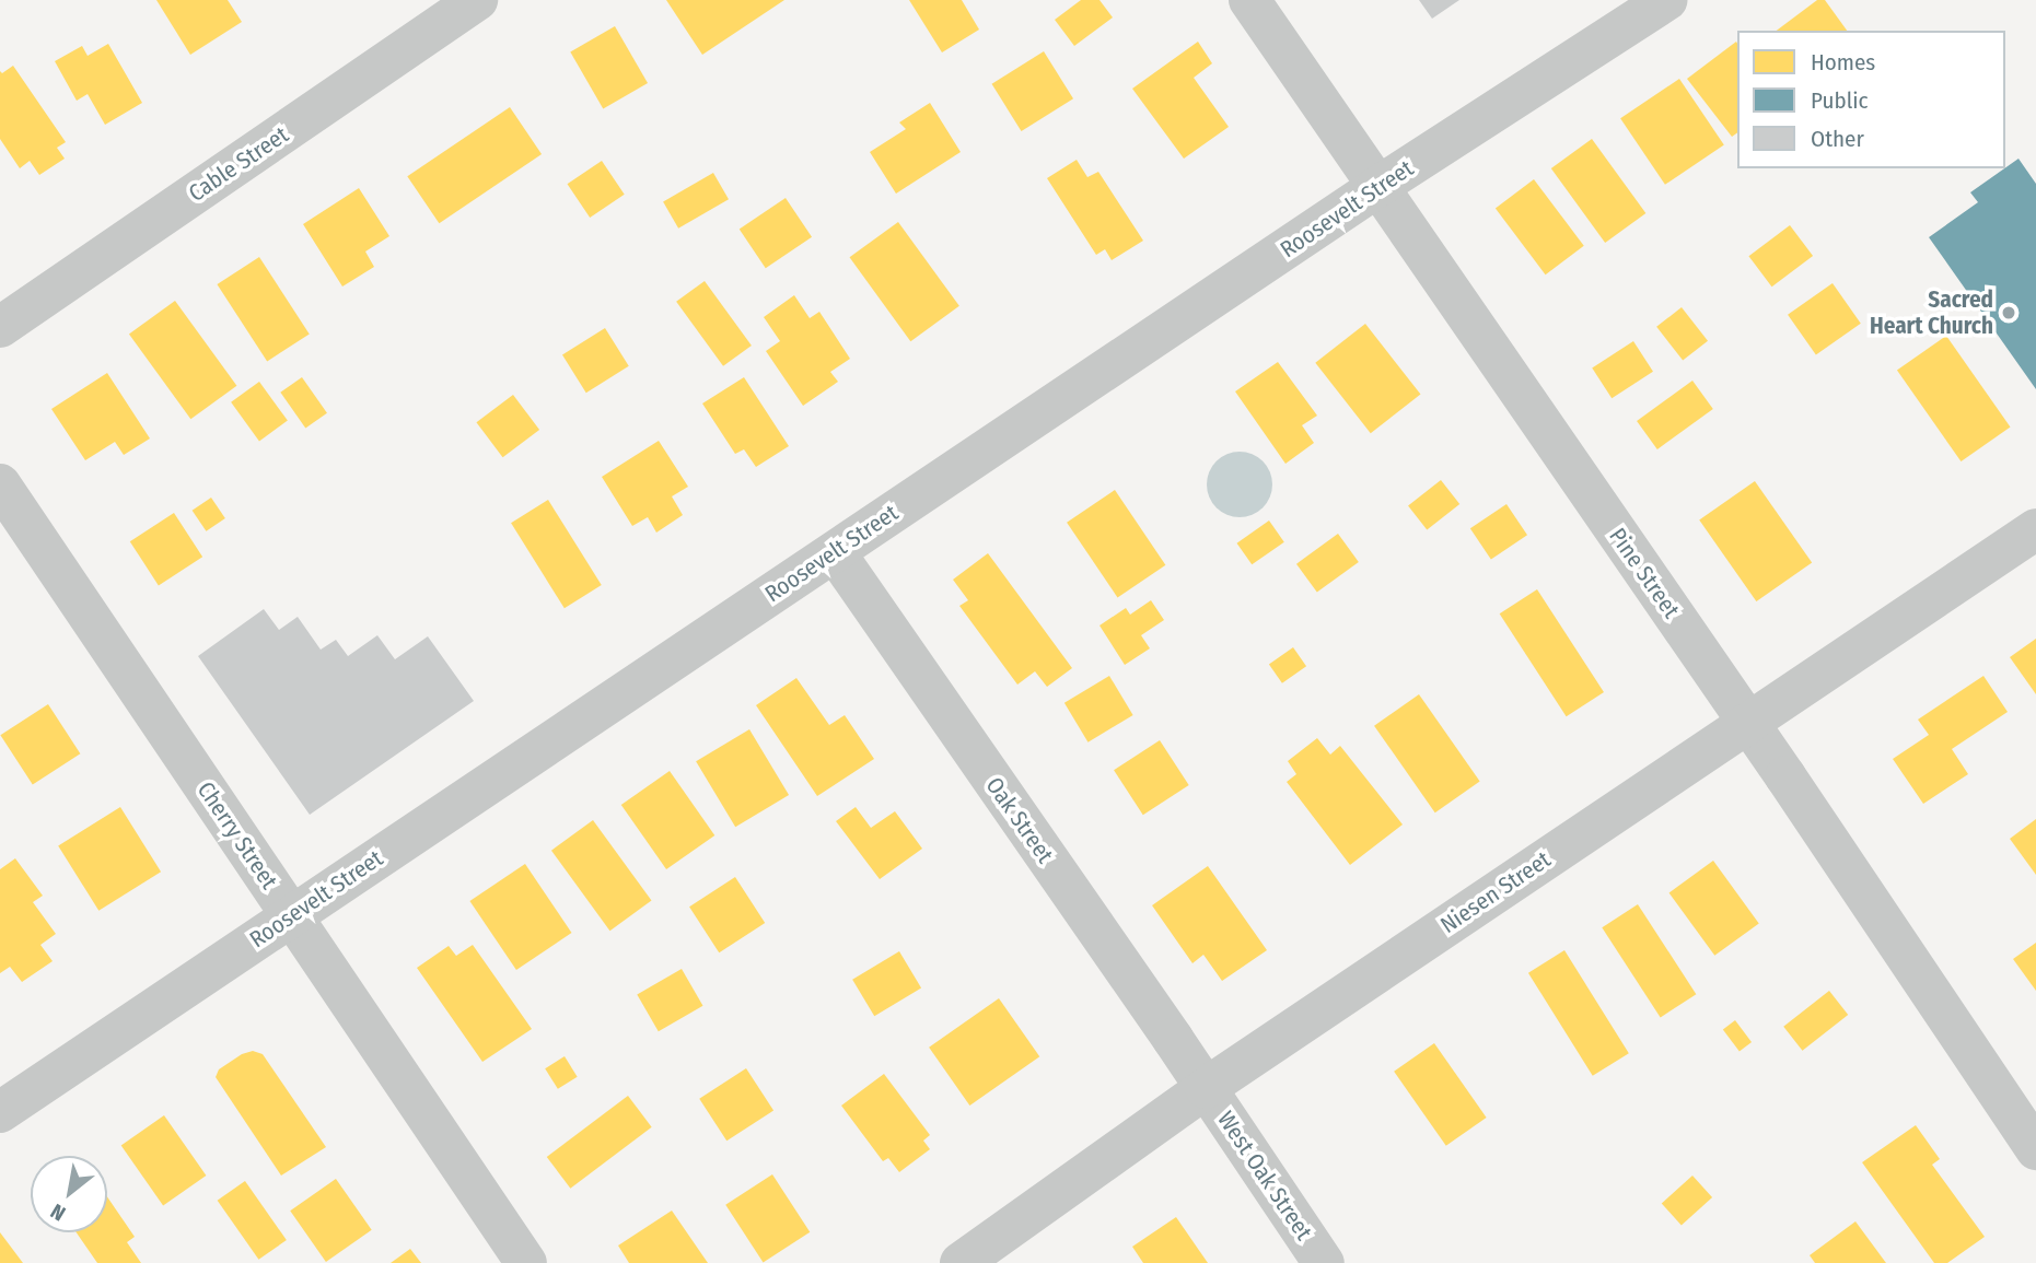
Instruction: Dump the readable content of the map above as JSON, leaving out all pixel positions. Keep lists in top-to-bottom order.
{
  "streets": {
    "street": [
      "Cable Street",
      "Roosevelt Street",
      "Pine Street",
      "Oak Street",
      "Cherry Street",
      "Niesen Street",
      "West Oak Street"
    ]
  },
  "crossings": [
    ["Roosevelt Street", "Pine Street"],
    ["Roosevelt Street", "Oak Street"],
    ["Roosevelt Street", "Cherry Street"],
    ["Pine Street", "Niesen Street"],
    ["Oak Street", "Niesen Street"],
    ["Oak Street", "West Oak Street"],
    ["Niesen Street", "West Oak Street"]
  ],
  "places": ["Sacred Heart Church"],
  "legend": ["Homes", "Public", "Other"],
  "north": "bottom left"
}
